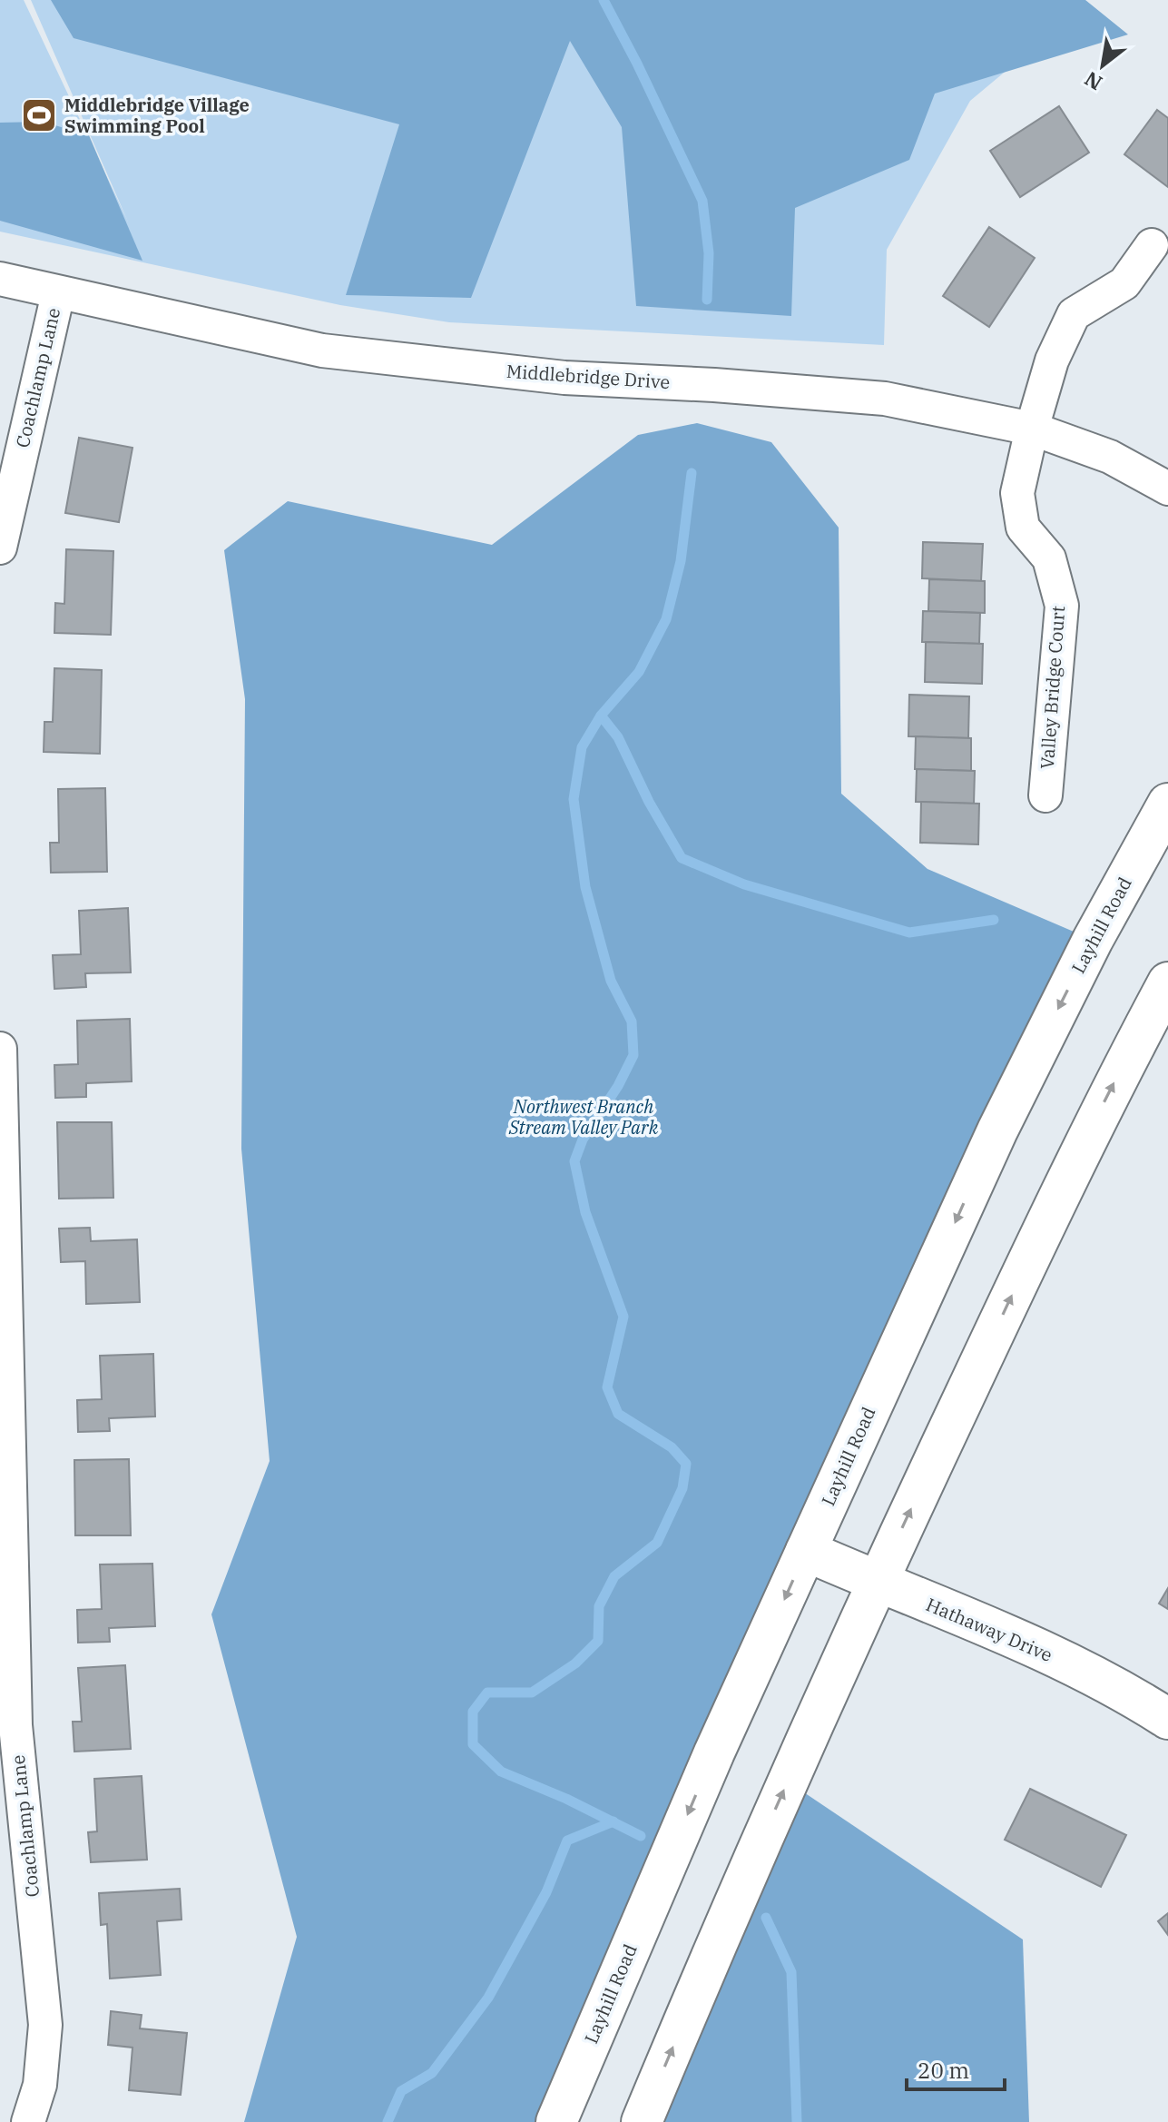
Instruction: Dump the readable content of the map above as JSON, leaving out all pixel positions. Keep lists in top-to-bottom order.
{
  "streets": {
    "main road": ["Layhill Road", "Hathaway Drive"],
    "street": ["Middlebridge Drive", "Coachlamp Lane", "Valley Bridge Court"]
  },
  "crossings": [
    ["Middlebridge Drive", "Coachlamp Lane"],
    ["Middlebridge Drive", "Valley Bridge Court"],
    ["Layhill Road", "Hathaway Drive"]
  ],
  "parks": ["Northwest Branch Stream Valley Park"],
  "places": {
    "sports": ["Middlebridge Village Swimming Pool"]
  },
  "scale_bar": "20 m",
  "north": "bottom left"
}
